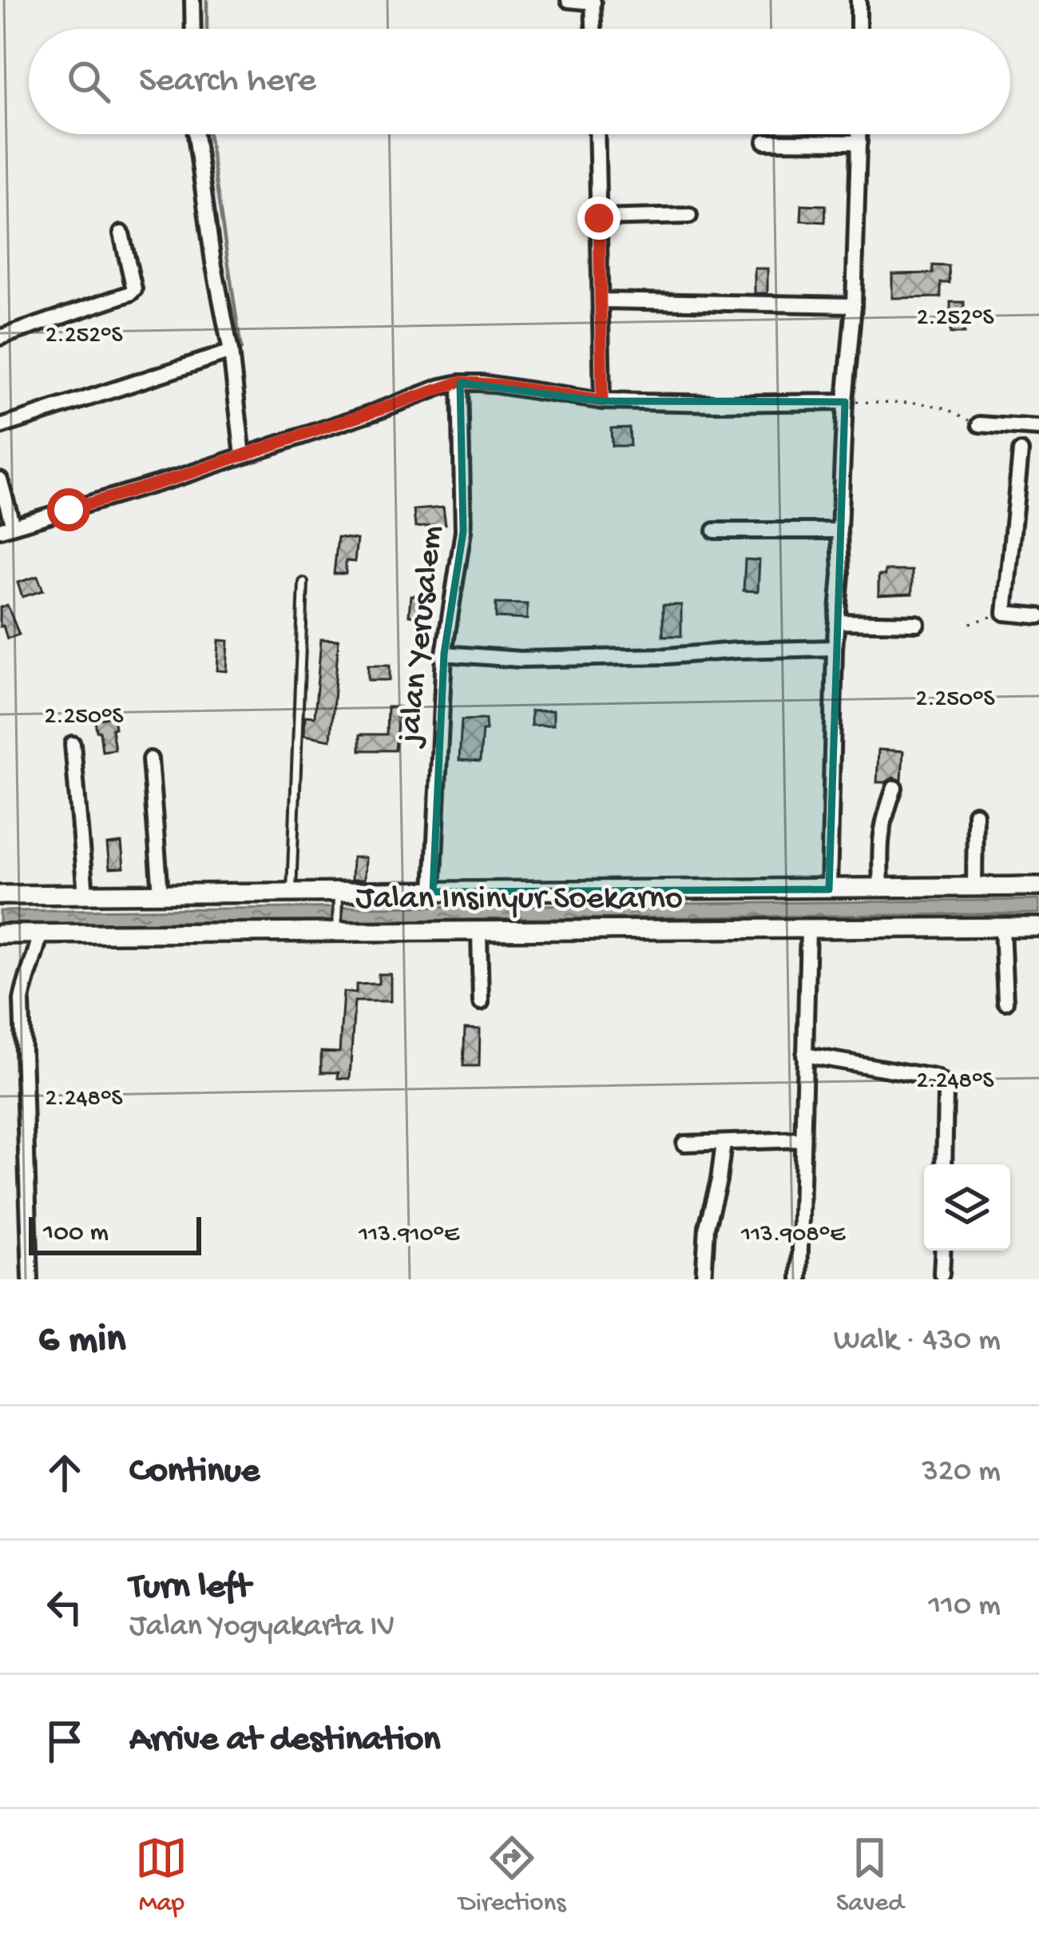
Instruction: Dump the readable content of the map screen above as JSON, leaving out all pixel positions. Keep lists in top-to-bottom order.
{
  "streets": {
    "street": ["jalan Yerusalem", "Jalan Insinyur Soekarno"]
  },
  "crossings": [
    ["jalan Yerusalem", "Jalan Insinyur Soekarno"]
  ],
  "scale_bar": "100 m",
  "page": {
    "search": "Search here",
    "scale": "100 m",
    "heading": ["6 min", "Walk · 430 m"],
    "list": [
      ["Continue", "320 m"],
      ["Turn left", "Jalan Yogyakarta IV", "110 m"],
      "Arrive at destination"
    ],
    "nav": ["Map", "Directions", "Saved"]
  },
  "coordinates": [
    "2.252°S",
    "2.250°S",
    "2.248°S",
    "113.910°E",
    "113.908°E"
  ]
}
